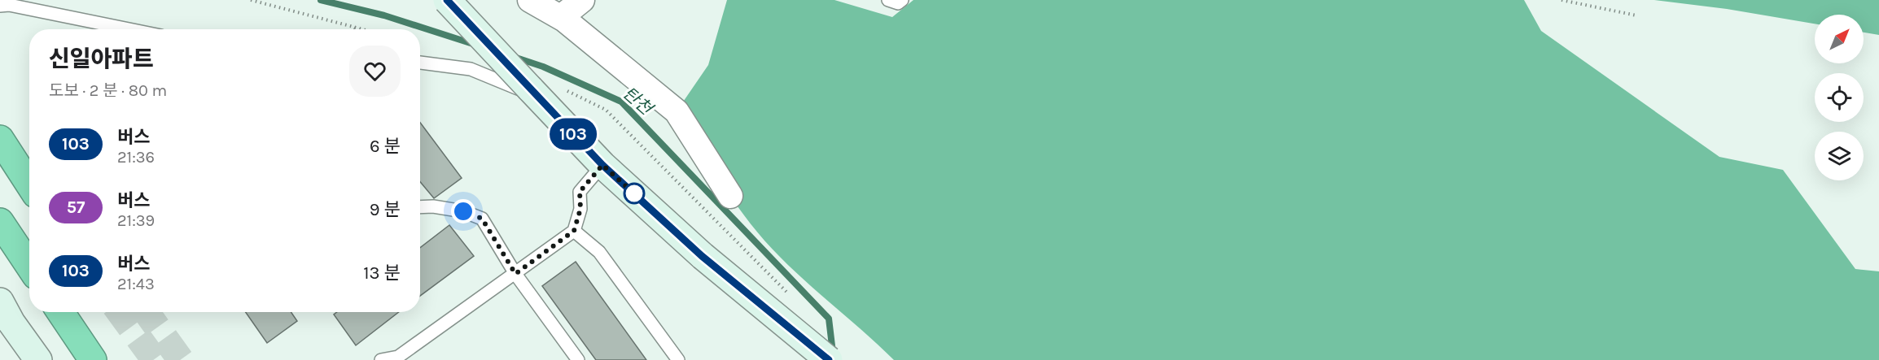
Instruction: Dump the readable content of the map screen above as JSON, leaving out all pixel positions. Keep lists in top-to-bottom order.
{
  "water": ["탄천"],
  "lines": ["bus line 103"],
  "north": "top right",
  "page": {
    "on_map": "103",
    "heading": ["신일아파트", "도보 · 2 분 · 80 m"],
    "list": [
      {
        "mark": "103",
        "name": "버스",
        "note": "21:36",
        "value": "6 분"
      },
      {
        "mark": "57",
        "name": "버스",
        "note": "21:39",
        "value": "9 분"
      },
      {
        "mark": "103",
        "name": "버스",
        "note": "21:43",
        "value": "13 분"
      }
    ]
  }
}
